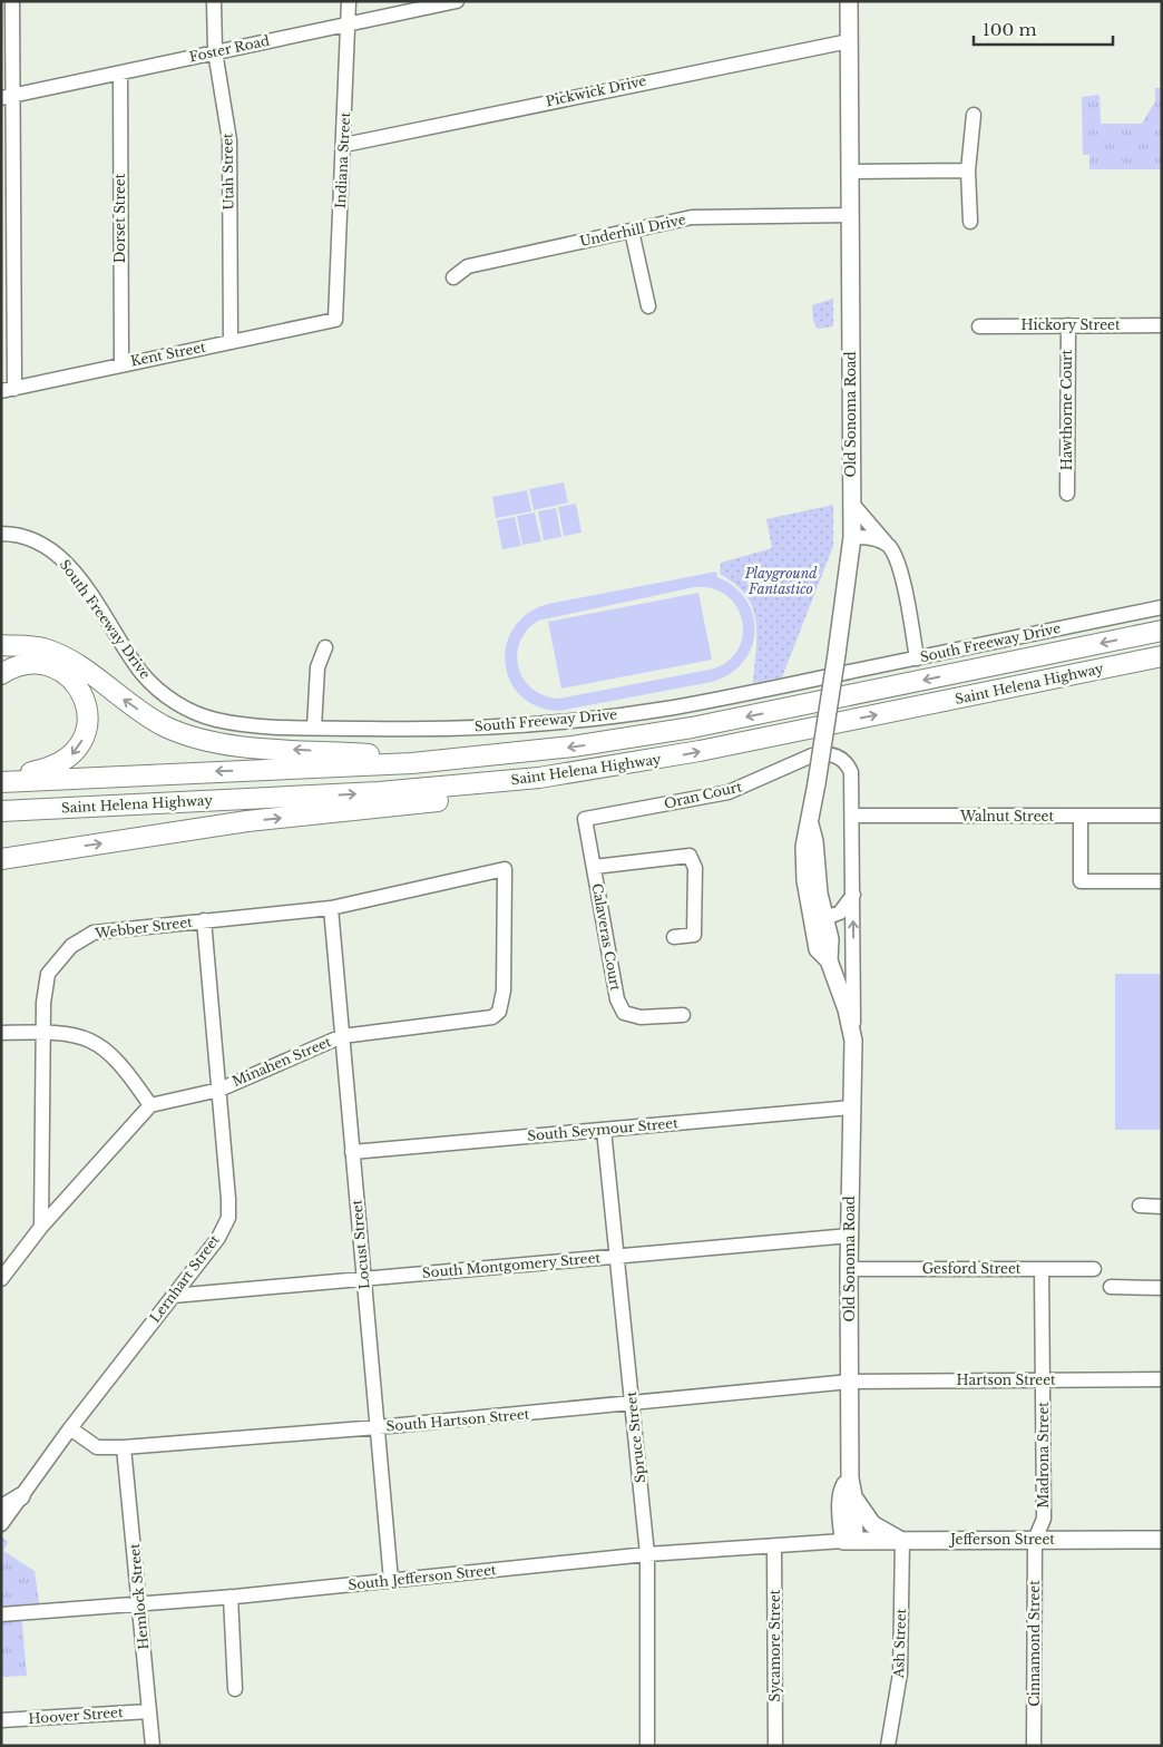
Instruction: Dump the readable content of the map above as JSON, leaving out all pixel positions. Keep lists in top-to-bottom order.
{
  "streets": {
    "highway": ["Saint Helena Highway"],
    "main road": ["Old Sonoma Road", "Jefferson Street"],
    "street": [
      "Foster Road",
      "Pickwick Drive",
      "Indiana Street",
      "Utah Street",
      "Dorset Street",
      "Underhill Drive",
      "Hickory Street",
      "Kent Street",
      "Hawthorne Court",
      "South Freeway Drive",
      "Oran Court",
      "Walnut Street",
      "Webber Street",
      "Calaveras Court",
      "Minahen Street",
      "South Seymour Street",
      "Locust Street",
      "South Montgomery Street",
      "Gesford Street",
      "Lernhart Street",
      "Hartson Street",
      "South Hartson Street",
      "Spruce Street",
      "Madrona Street",
      "South Jefferson Street",
      "Hemlock Street",
      "Ash Street",
      "Cinnamond Street",
      "Sycamore Street",
      "Hoover Street"
    ]
  },
  "crossings": [
    ["Foster Road", "Indiana Street"],
    ["Foster Road", "Utah Street"],
    ["Foster Road", "Dorset Street"],
    ["Pickwick Drive", "Indiana Street"],
    ["Pickwick Drive", "Old Sonoma Road"],
    ["Indiana Street", "Kent Street"],
    ["Utah Street", "Kent Street"],
    ["Dorset Street", "Kent Street"],
    ["Underhill Drive", "Old Sonoma Road"],
    ["Hickory Street", "Hawthorne Court"],
    ["Old Sonoma Road", "Oran Court"],
    ["Old Sonoma Road", "Walnut Street"],
    ["Old Sonoma Road", "South Seymour Street"],
    ["Old Sonoma Road", "South Montgomery Street"],
    ["Old Sonoma Road", "Gesford Street"],
    ["Old Sonoma Road", "Hartson Street"],
    ["Old Sonoma Road", "South Hartson Street"],
    ["Old Sonoma Road", "Jefferson Street"],
    ["Old Sonoma Road", "South Jefferson Street"],
    ["Oran Court", "Calaveras Court"],
    ["Webber Street", "Minahen Street"],
    ["Webber Street", "Locust Street"],
    ["Webber Street", "Lernhart Street"],
    ["Minahen Street", "Locust Street"],
    ["Minahen Street", "Lernhart Street"],
    ["South Seymour Street", "Locust Street"],
    ["South Seymour Street", "Spruce Street"],
    ["Locust Street", "South Montgomery Street"],
    ["Locust Street", "South Hartson Street"],
    ["Locust Street", "South Jefferson Street"],
    ["South Montgomery Street", "Lernhart Street"],
    ["South Montgomery Street", "Spruce Street"],
    ["Gesford Street", "Madrona Street"],
    ["Lernhart Street", "South Hartson Street"],
    ["Hartson Street", "South Hartson Street"],
    ["Hartson Street", "Madrona Street"],
    ["South Hartson Street", "Spruce Street"],
    ["South Hartson Street", "Hemlock Street"],
    ["Spruce Street", "South Jefferson Street"],
    ["Madrona Street", "Jefferson Street"],
    ["Madrona Street", "Cinnamond Street"],
    ["Jefferson Street", "South Jefferson Street"],
    ["Jefferson Street", "Ash Street"],
    ["Jefferson Street", "Cinnamond Street"],
    ["South Jefferson Street", "Hemlock Street"],
    ["South Jefferson Street", "Sycamore Street"],
    ["Hemlock Street", "Hoover Street"]
  ],
  "parks": ["Playground Fantastico"],
  "scale_bar": "100 m"
}
